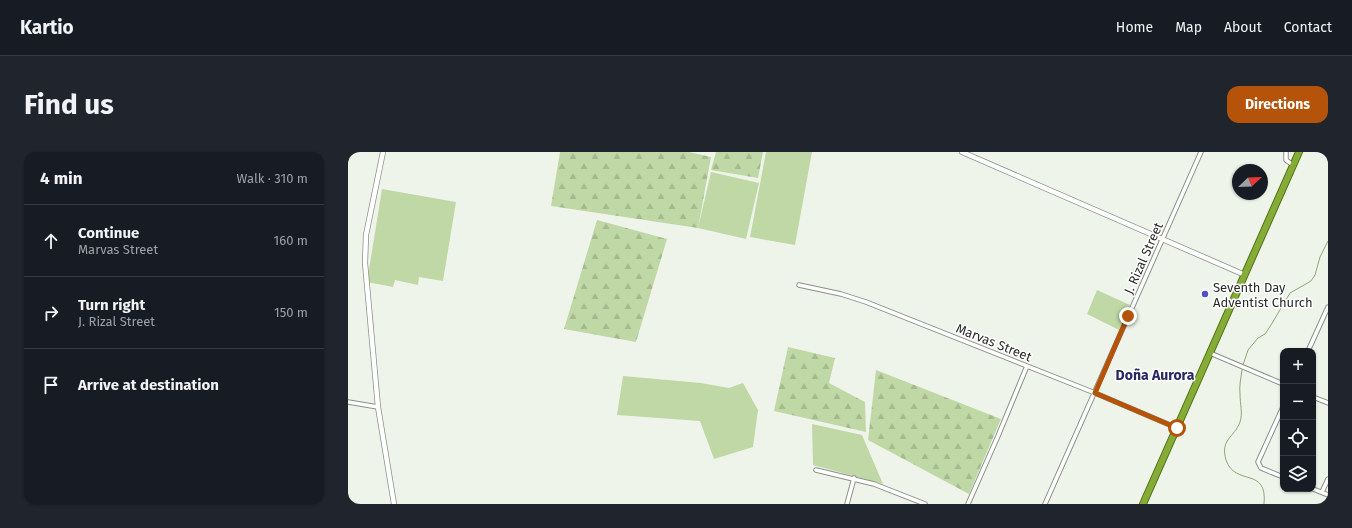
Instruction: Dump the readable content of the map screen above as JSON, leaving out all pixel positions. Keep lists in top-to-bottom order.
{
  "streets": {
    "street": ["J. Rizal Street", "Marvas Street"]
  },
  "crossings": [
    ["J. Rizal Street", "Marvas Street"]
  ],
  "districts": ["Doña Aurora"],
  "places": ["Seventh Day Adventist Church"],
  "north": "top right",
  "page": {
    "header": "Kartio",
    "nav": [
      "Home",
      "Map",
      "About",
      "Contact"
    ],
    "buttons": "Directions",
    "title": "Find us",
    "heading": ["4 min", "Walk · 310 m"],
    "list": [
      ["Continue", "Marvas Street", "160 m"],
      ["Turn right", "J. Rizal Street", "150 m"],
      "Arrive at destination"
    ],
    "map_buttons": ["+", "−"]
  }
}
